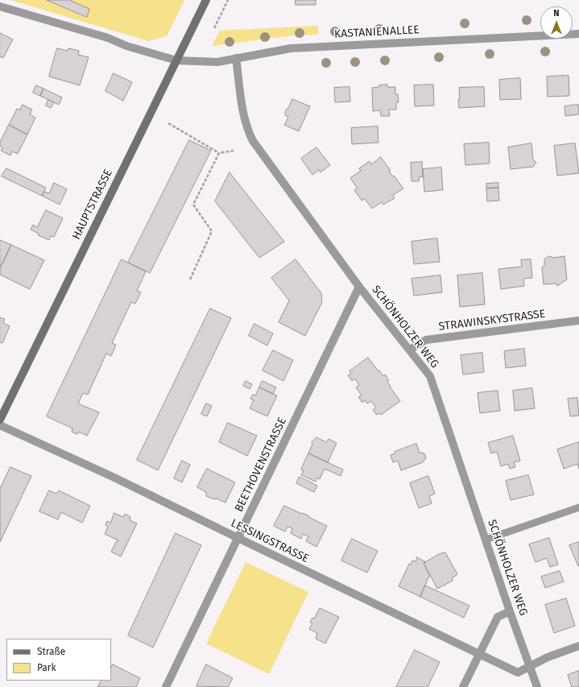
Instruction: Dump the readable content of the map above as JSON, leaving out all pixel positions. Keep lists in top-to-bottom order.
{
  "streets": {
    "main road": ["HAUPTSTRASSE"],
    "street": [
      "KASTANIENALLEE",
      "STRAWINSKYSTRASSE",
      "SCHÖNHOLZER WEG",
      "BEETHOVENSTRASSE",
      "LESSINGSTRASSE"
    ]
  },
  "crossings": [
    ["KASTANIENALLEE", "HAUPTSTRASSE"],
    ["KASTANIENALLEE", "SCHÖNHOLZER WEG"],
    ["STRAWINSKYSTRASSE", "SCHÖNHOLZER WEG"],
    ["SCHÖNHOLZER WEG", "BEETHOVENSTRASSE"],
    ["SCHÖNHOLZER WEG", "LESSINGSTRASSE"],
    ["BEETHOVENSTRASSE", "LESSINGSTRASSE"]
  ],
  "legend": ["Straße", "Park"],
  "north": "top"
}
